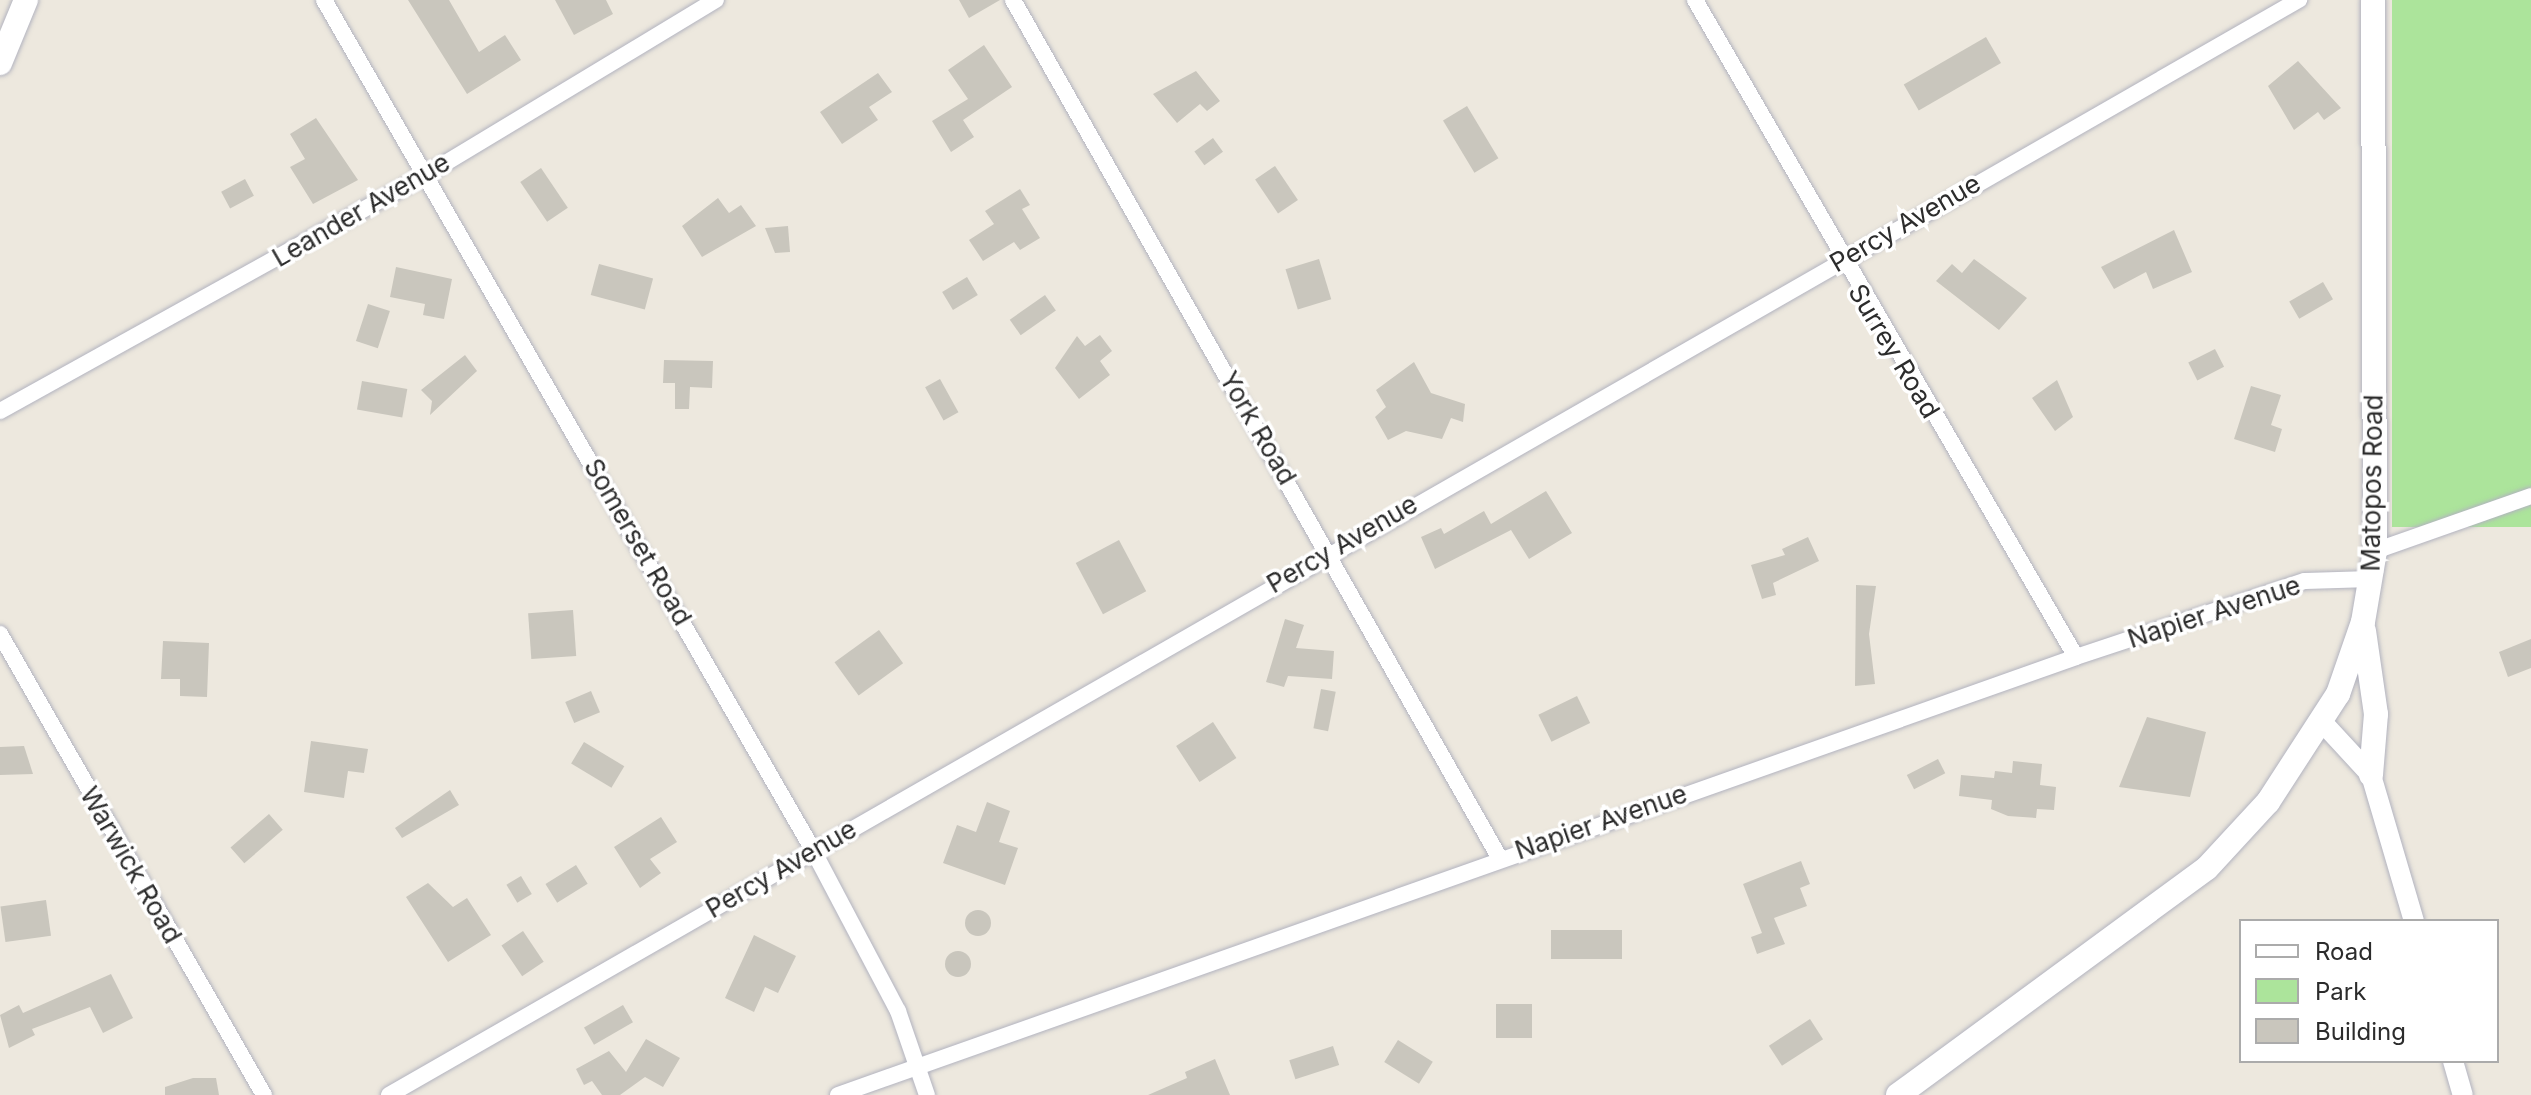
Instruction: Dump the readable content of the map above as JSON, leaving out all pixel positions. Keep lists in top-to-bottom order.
{
  "streets": {
    "main road": ["Matopos Road"],
    "street": [
      "Leander Avenue",
      "Percy Avenue",
      "Surrey Road",
      "York Road",
      "Somerset Road",
      "Napier Avenue",
      "Warwick Road"
    ]
  },
  "crossings": [
    ["Leander Avenue", "Somerset Road"],
    ["Percy Avenue", "Surrey Road"],
    ["Percy Avenue", "York Road"],
    ["Percy Avenue", "Somerset Road"],
    ["Surrey Road", "Napier Avenue"],
    ["York Road", "Napier Avenue"],
    ["Matopos Road", "Napier Avenue"],
    ["Somerset Road", "Napier Avenue"]
  ],
  "legend": ["Road", "Park", "Building"]
}
